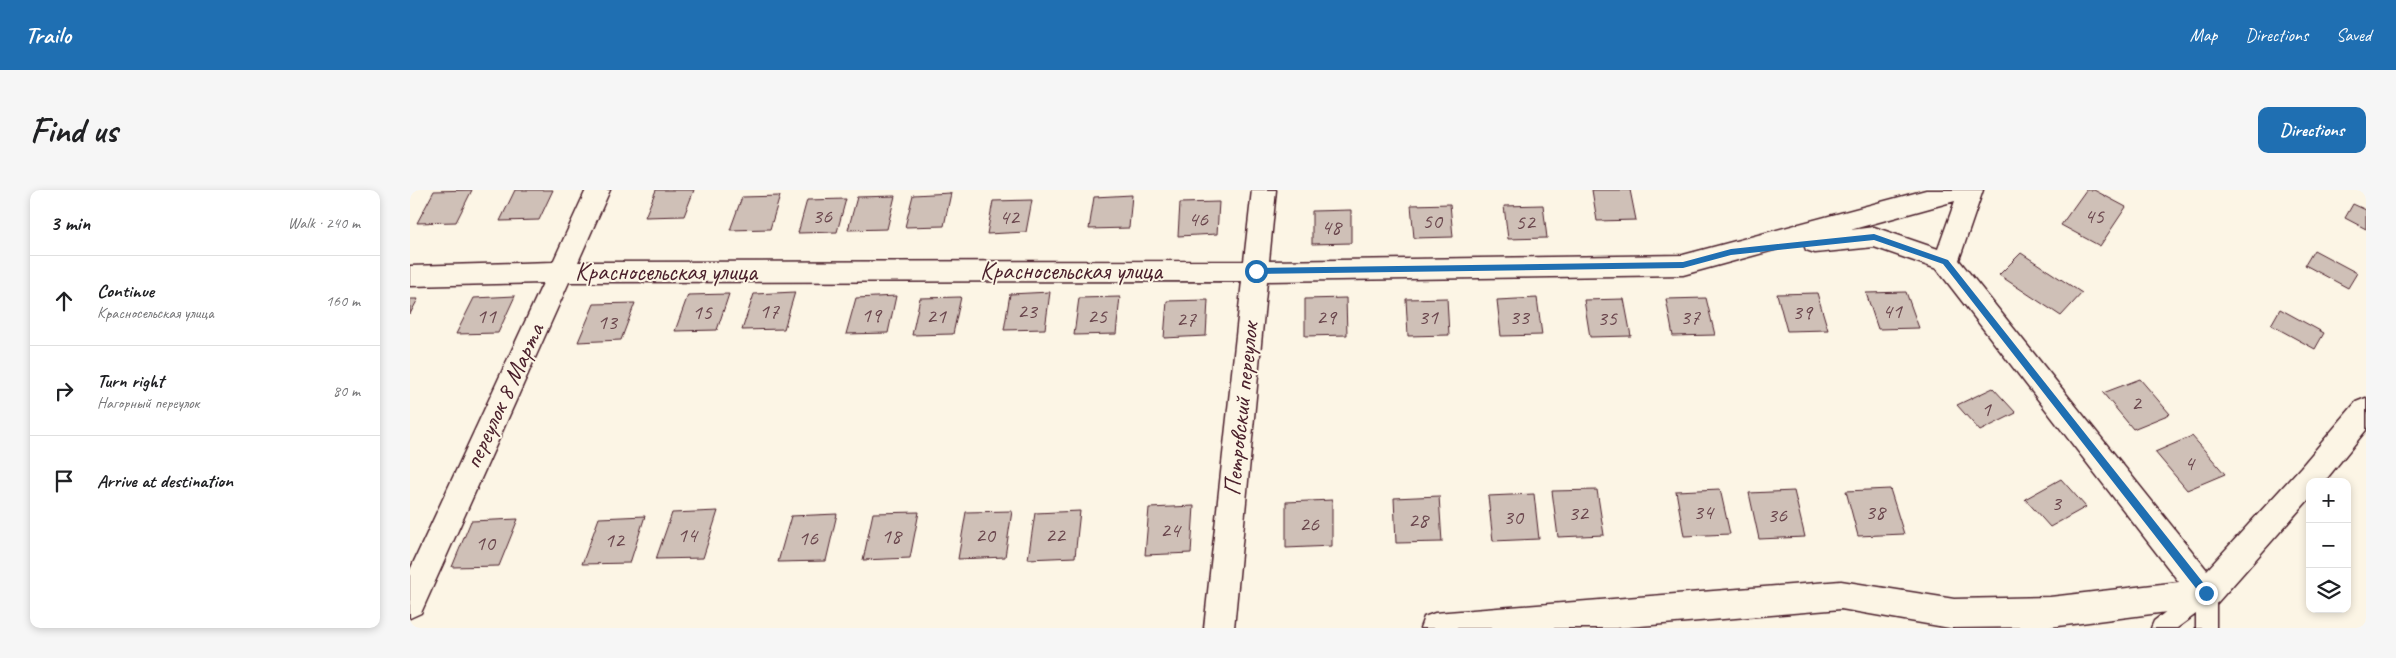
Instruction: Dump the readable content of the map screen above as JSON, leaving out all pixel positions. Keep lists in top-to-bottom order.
{
  "streets": {
    "street": ["Красносельская улица", "переулок 8 Марта", "Петровский переулок"]
  },
  "crossings": [
    ["Красносельская улица", "переулок 8 Марта"],
    ["Красносельская улица", "Петровский переулок"]
  ],
  "house_numbers": [
    "36",
    "45",
    "42",
    "46",
    "50",
    "52",
    "48",
    "17",
    "23",
    "41",
    "15",
    "39",
    "19",
    "11",
    "21",
    "25",
    "29",
    "31",
    "33",
    "37",
    "35",
    "27",
    "13",
    "2",
    "1",
    "4",
    "3",
    "34",
    "38",
    "32",
    "36",
    "30",
    "28",
    "26",
    "24",
    "14",
    "20",
    "22",
    "18",
    "16",
    "12",
    "10"
  ],
  "page": {
    "header": "Trailo",
    "nav": ["Map", "Directions", "Saved"],
    "buttons": "Directions",
    "title": "Find us",
    "heading": ["3 min", "Walk · 240 m"],
    "list": [
      ["Continue", "Красносельская улица", "160 m"],
      ["Turn right", "Нагорный переулок", "80 m"],
      "Arrive at destination"
    ],
    "map_buttons": ["+", "−"]
  }
}
